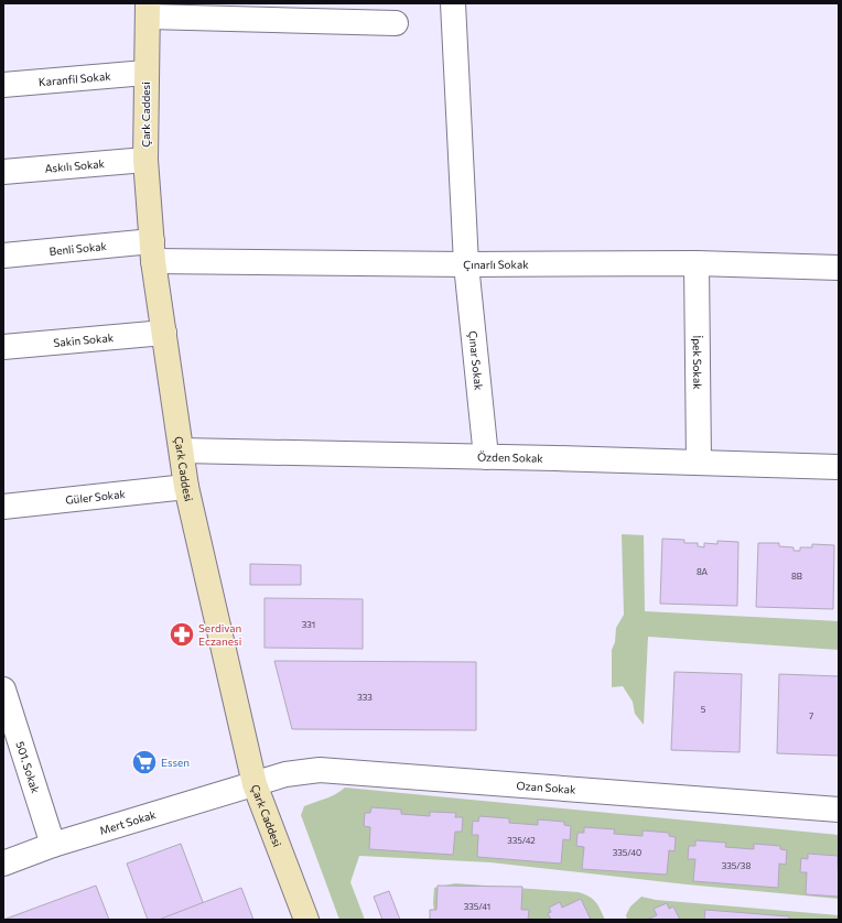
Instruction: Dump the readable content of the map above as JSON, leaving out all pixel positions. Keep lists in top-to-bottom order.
{
  "streets": {
    "main road": ["Çark Caddesi"],
    "street": [
      "Karanfil Sokak",
      "Askılı Sokak",
      "Benli Sokak",
      "Çınarlı Sokak",
      "Sakin Sokak",
      "Çınar Sokak",
      "İpek Sokak",
      "Özden Sokak",
      "Güler Sokak",
      "501. Sokak",
      "Ozan Sokak",
      "Mert Sokak"
    ]
  },
  "crossings": [
    ["Karanfil Sokak", "Çark Caddesi"],
    ["Çark Caddesi", "Askılı Sokak"],
    ["Çark Caddesi", "Benli Sokak"],
    ["Çark Caddesi", "Çınarlı Sokak"],
    ["Çark Caddesi", "Sakin Sokak"],
    ["Çark Caddesi", "Özden Sokak"],
    ["Çark Caddesi", "Güler Sokak"],
    ["Çark Caddesi", "Ozan Sokak"],
    ["Çark Caddesi", "Mert Sokak"],
    ["Benli Sokak", "Çınarlı Sokak"],
    ["Çınarlı Sokak", "Çınar Sokak"],
    ["Çınarlı Sokak", "İpek Sokak"],
    ["Çınar Sokak", "Özden Sokak"],
    ["İpek Sokak", "Özden Sokak"],
    ["501. Sokak", "Mert Sokak"],
    ["Ozan Sokak", "Mert Sokak"]
  ],
  "places": {
    "pharmacy": ["Serdivan Eczanesi"],
    "supermarket": ["Essen"]
  },
  "house_numbers": [
    "8A",
    "8B",
    "331",
    "333",
    "5",
    "7",
    "335/42",
    "335/40",
    "335/38",
    "335/41"
  ]
}
